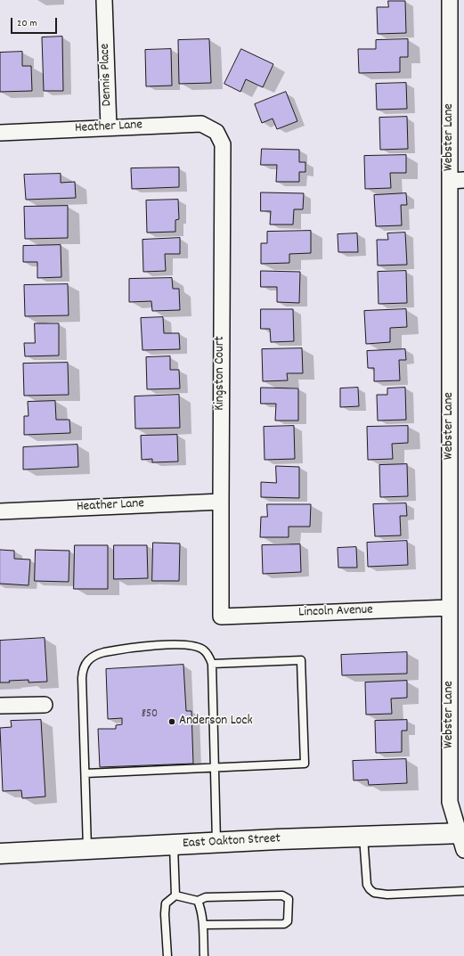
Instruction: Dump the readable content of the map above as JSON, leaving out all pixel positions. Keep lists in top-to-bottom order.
{
  "streets": {
    "main road": ["East Oakton Street"],
    "street": [
      "Dennis Place",
      "Heather Lane",
      "Webster Lane",
      "Kingston Court",
      "Lincoln Avenue"
    ]
  },
  "crossings": [
    ["Dennis Place", "Heather Lane"],
    ["Heather Lane", "Kingston Court"],
    ["Webster Lane", "Lincoln Avenue"],
    ["Webster Lane", "East Oakton Street"],
    ["Kingston Court", "Lincoln Avenue"]
  ],
  "places": ["Anderson Lock"],
  "house_numbers": ["850"],
  "scale_bar": "20 m"
}
